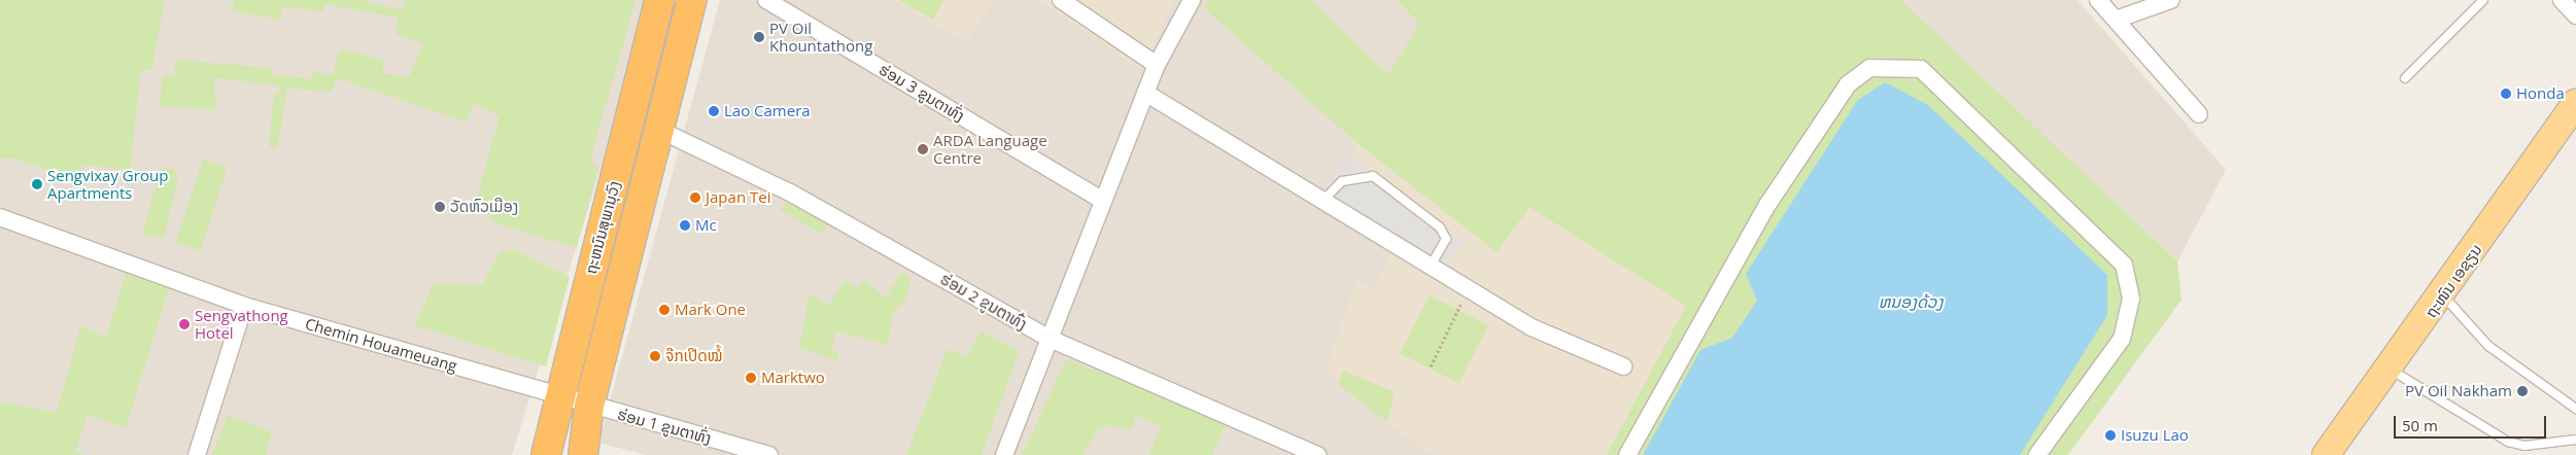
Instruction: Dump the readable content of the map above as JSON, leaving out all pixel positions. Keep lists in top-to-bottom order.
{
  "streets": {
    "highway": ["ຖະຫນົນສຸພານຸວົງ"],
    "main road": ["ຖະໜົນ ເອຊຽນ"],
    "street": [
      "ຮ່ອມ 3 ຂູນຕາທົ່ງ",
      "ຮ່ອມ 2 ຂູນຕາທົ່ງ",
      "Chemin Houameuang",
      "ຮ່ອມ 1 ຂູນຕາທົ່ງ"
    ]
  },
  "crossings": [
    ["ຖະຫນົນສຸພານຸວົງ", "ຮ່ອມ 2 ຂູນຕາທົ່ງ"],
    ["ຖະຫນົນສຸພານຸວົງ", "Chemin Houameuang"],
    ["ຖະຫນົນສຸພານຸວົງ", "ຮ່ອມ 1 ຂູນຕາທົ່ງ"],
    ["Chemin Houameuang", "ຮ່ອມ 1 ຂູນຕາທົ່ງ"]
  ],
  "water": ["ຫນອງດ້ວງ"],
  "places": [
    "PV Oil Khountathong",
    "Honda",
    "Lao Camera",
    "ARDA Language Centre",
    "Sengvixay Group Apartments",
    "Japan Tei",
    "ວັດຫົວເມືອງ",
    "Mc",
    "Mark One",
    "Sengvathong Hotel",
    "ຈ໊ກເປີດໝ້ໍ",
    "Marktwo",
    "PV Oil Nakham",
    "Isuzu Lao"
  ],
  "scale_bar": "50 m"
}
